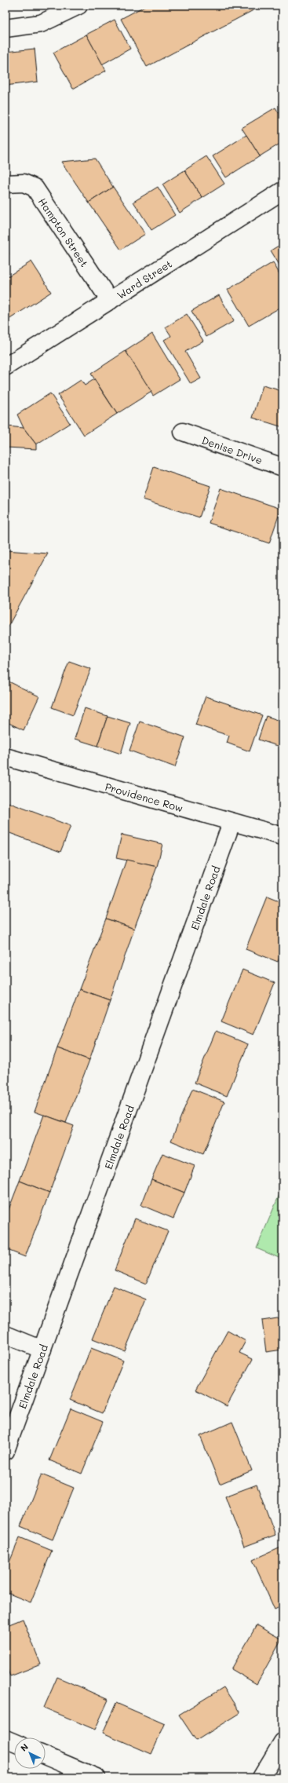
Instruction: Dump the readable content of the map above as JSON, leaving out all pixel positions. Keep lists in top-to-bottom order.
{
  "streets": {
    "street": [
      "Hampton Street",
      "Ward Street",
      "Denise Drive",
      "Providence Row",
      "Elmdale Road"
    ]
  },
  "crossings": [
    ["Hampton Street", "Ward Street"],
    ["Providence Row", "Elmdale Road"]
  ],
  "north": "top left"
}
